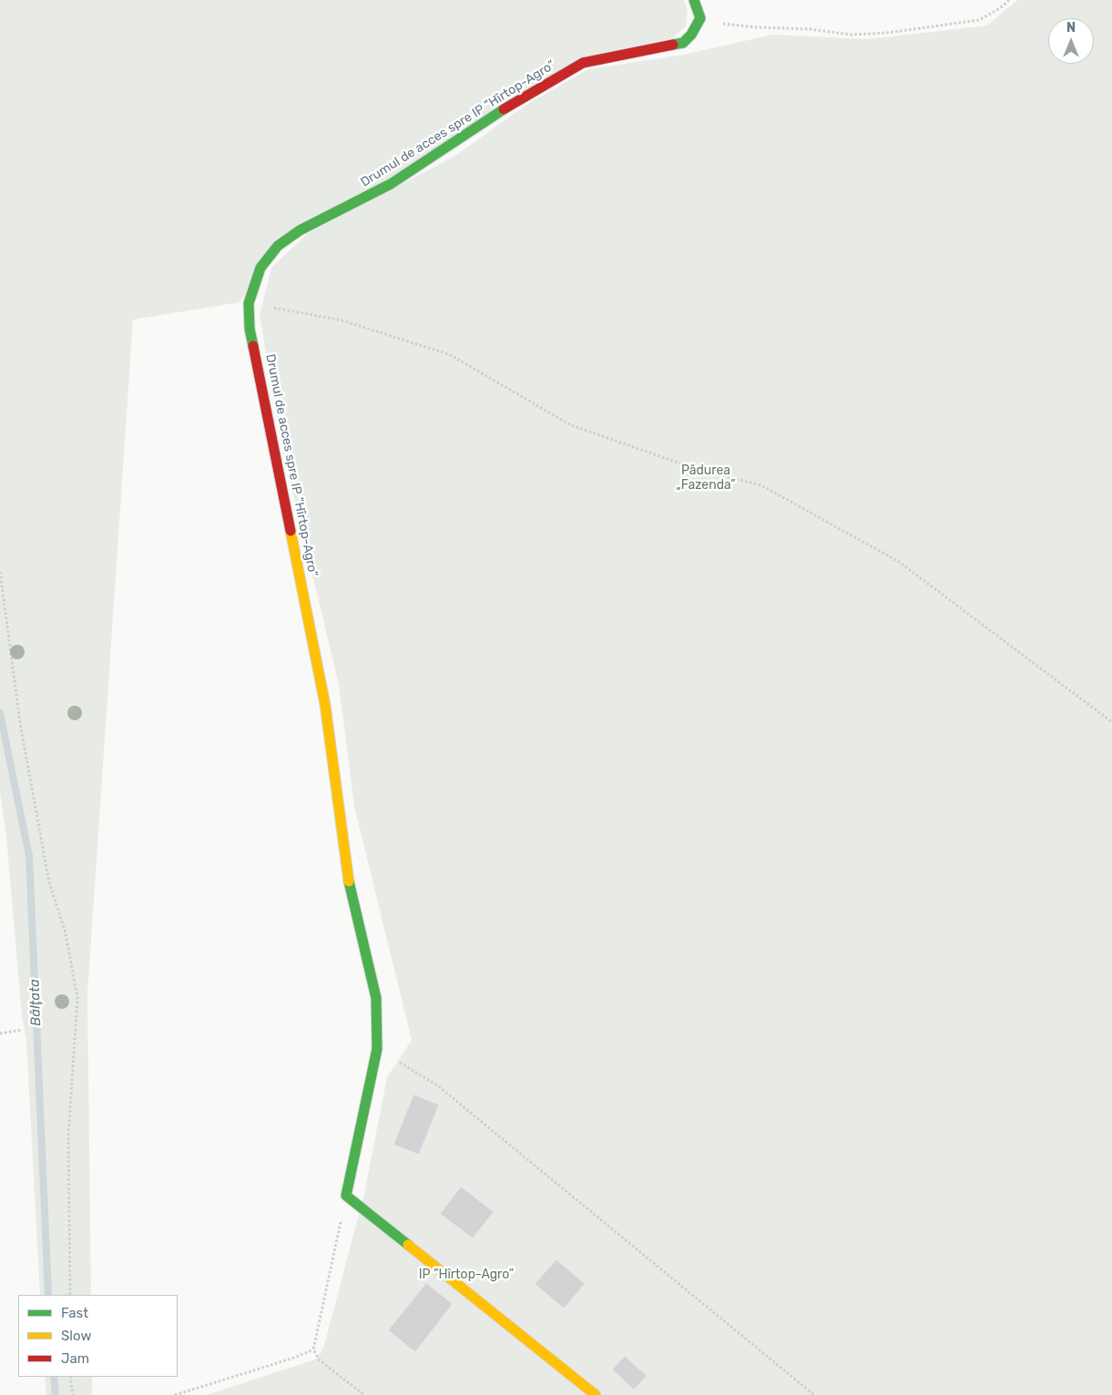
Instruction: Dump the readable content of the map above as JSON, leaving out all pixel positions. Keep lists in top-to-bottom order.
{
  "streets": {
    "street": ["Drumul de acces spre IP ”Hîrtop-Agro”"]
  },
  "water": ["Bălţata"],
  "parks": ["Pădurea „Fazenda”", "IP ”Hîrtop-Agro”"],
  "legend": ["Fast", "Slow", "Jam"],
  "north": "top"
}
